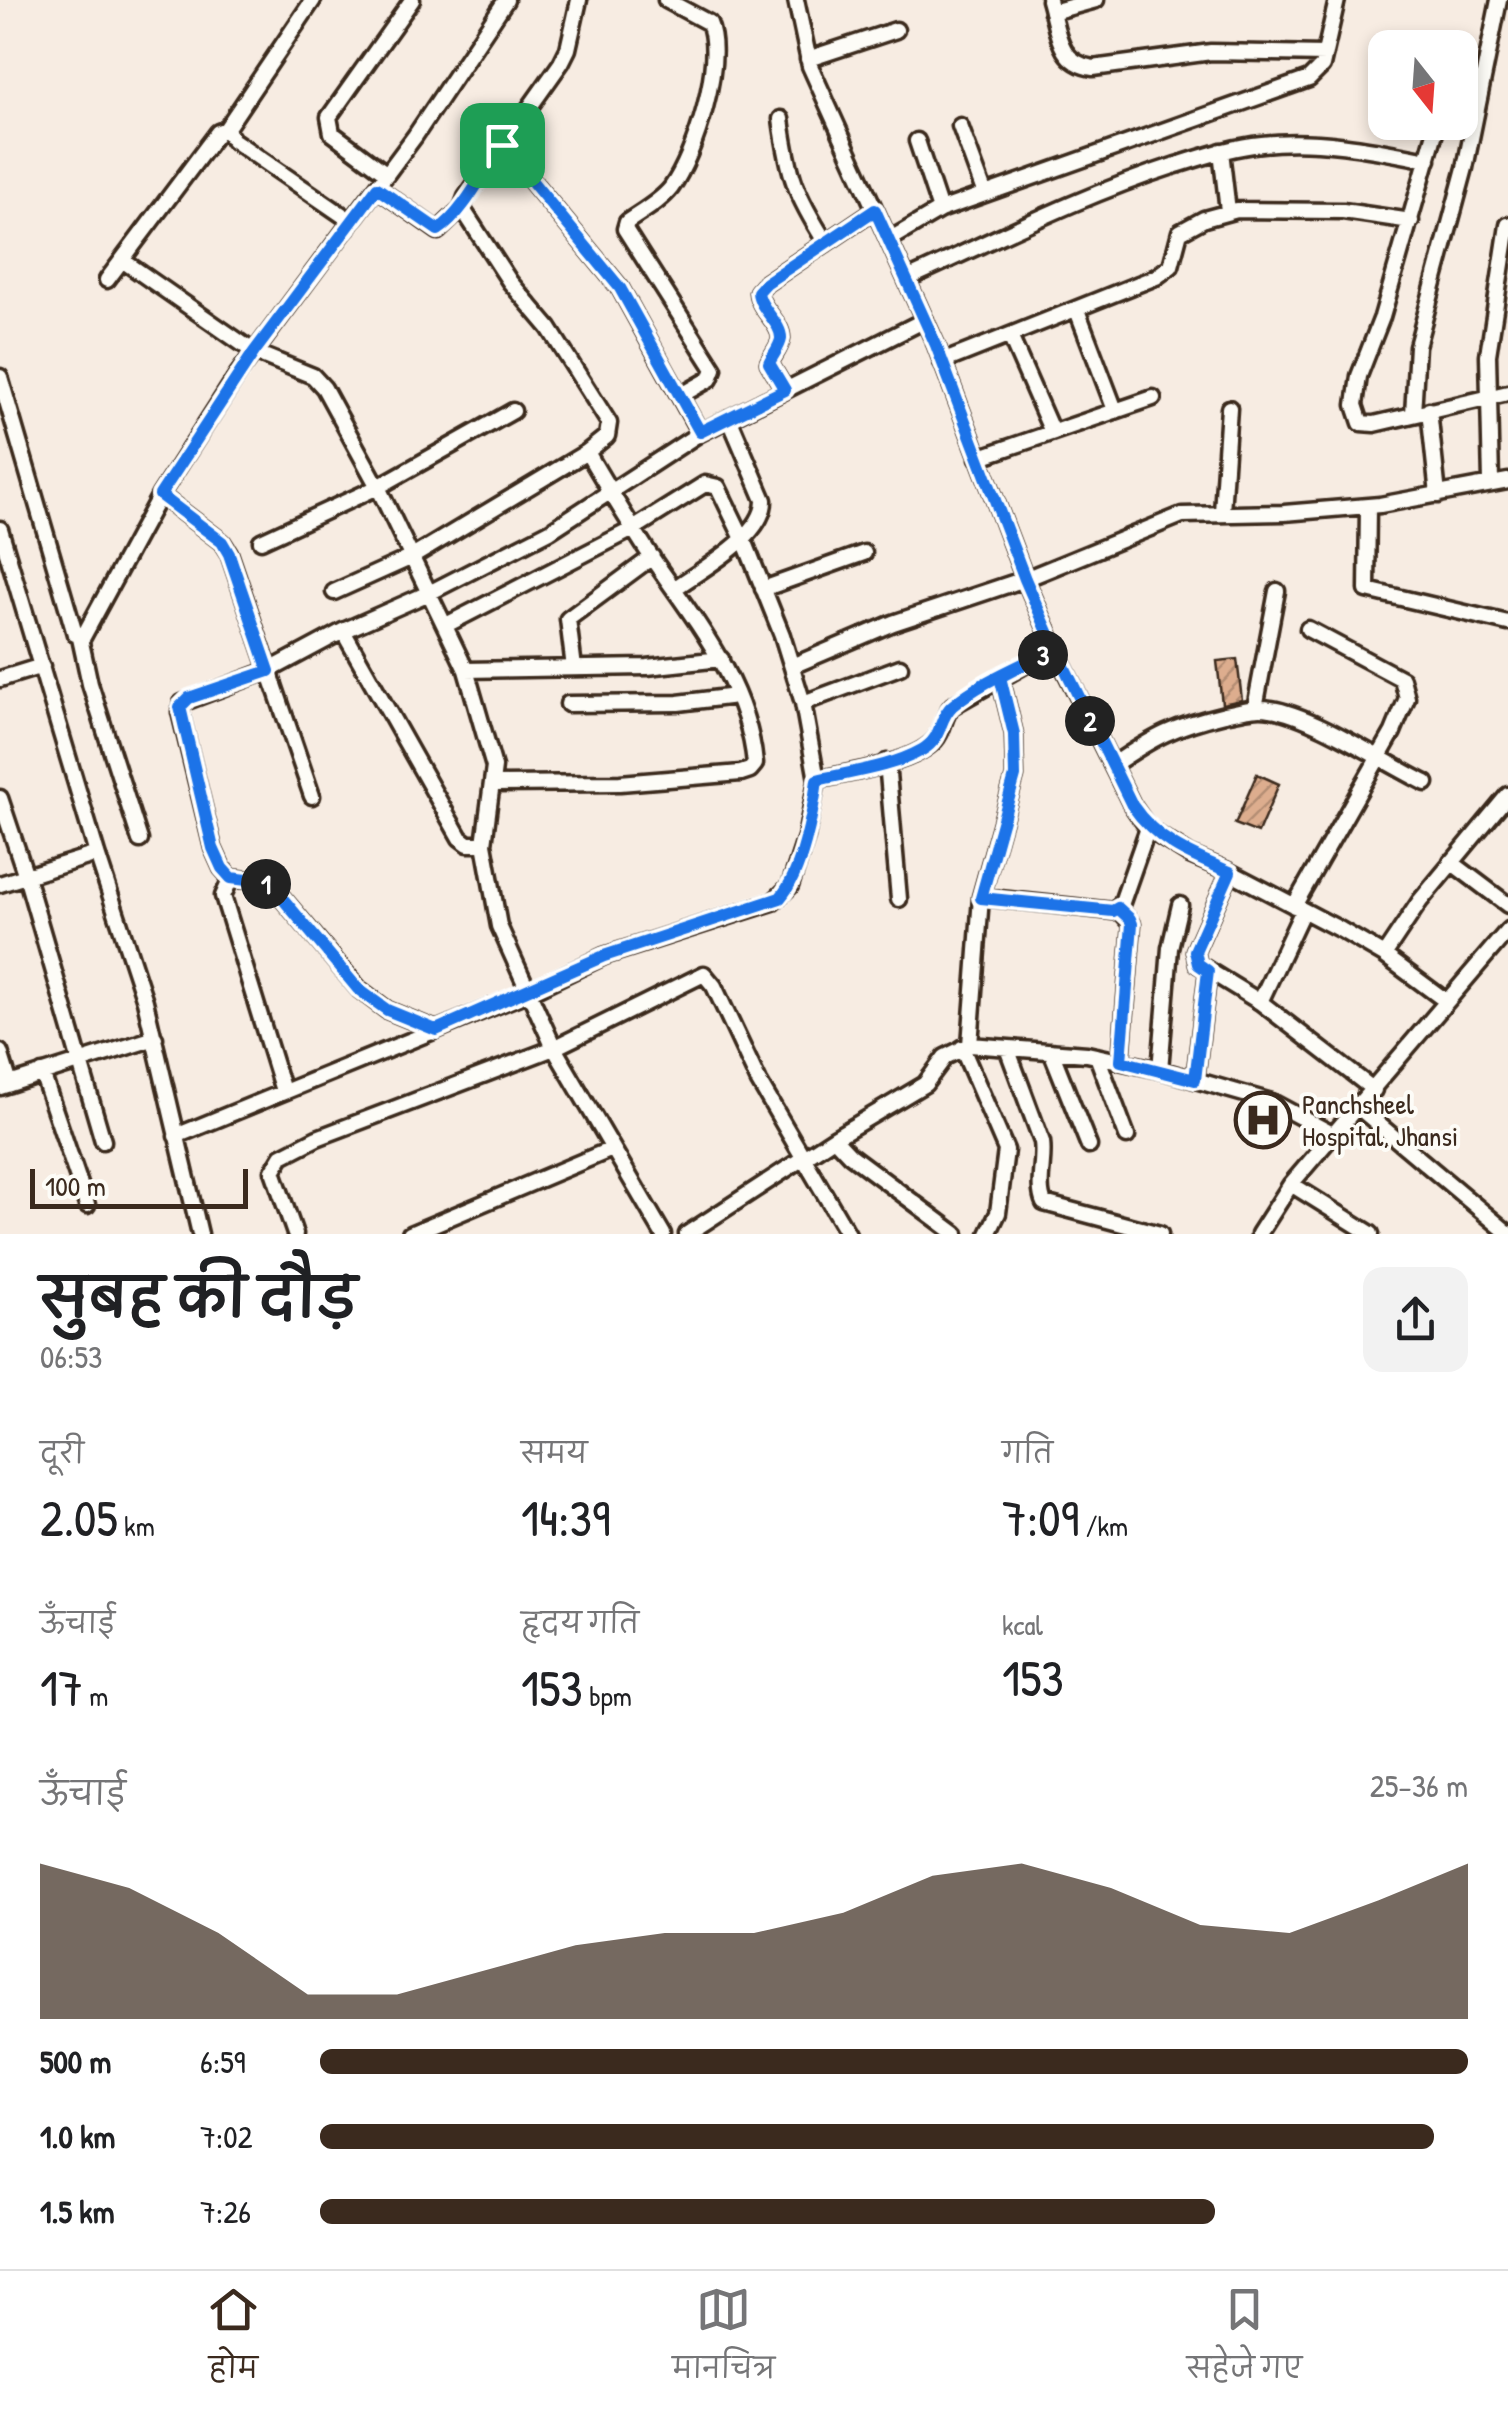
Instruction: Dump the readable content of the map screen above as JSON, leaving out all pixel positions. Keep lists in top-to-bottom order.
{
  "places": {
    "hospital": ["Panchsheel Hospital, Jhansi"]
  },
  "scale_bar": "100 m",
  "north": "bottom",
  "page": {
    "pins": ["3", "2", "1"],
    "scale": "100 m",
    "heading": ["सुबह की दौड़", "06:53"],
    "stats": [
      ["दूरी", "2.05 km"],
      ["समय", "14:39"],
      ["गति", "7:09 /km"],
      ["ऊँचाई", "17 m"],
      ["हृदय गति", "153 bpm"],
      ["kcal", "153"]
    ],
    "chart": ["ऊँचाई", "25–36 m"],
    "list": [
      {
        "name": "500 m",
        "note": "6:59"
      },
      {
        "name": "1.0 km",
        "note": "7:02"
      },
      {
        "name": "1.5 km",
        "note": "7:26"
      }
    ],
    "tabs": ["होम", "मानचित्र", "सहेजे गए"]
  }
}
